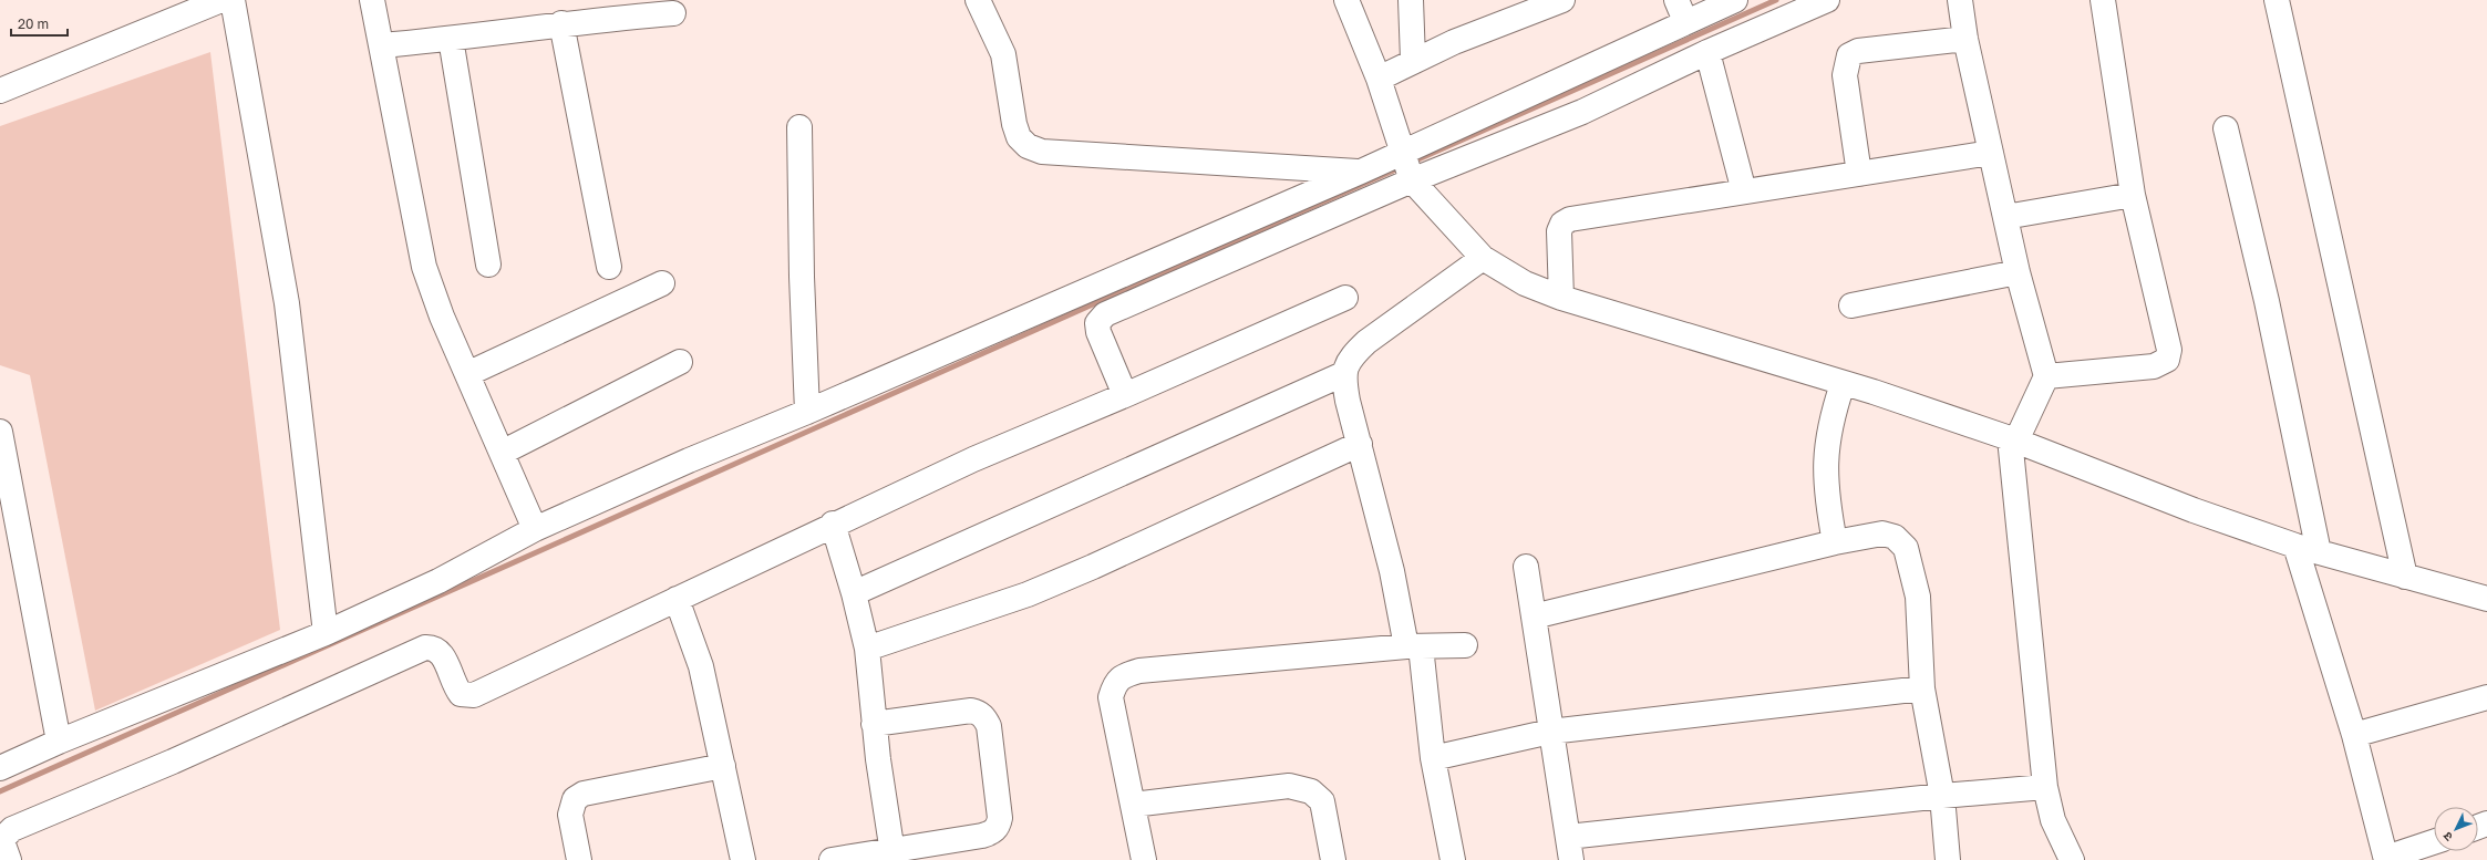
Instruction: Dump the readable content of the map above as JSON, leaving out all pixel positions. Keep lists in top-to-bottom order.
{
  "scale_bar": "20 m",
  "north": "bottom left"
}
